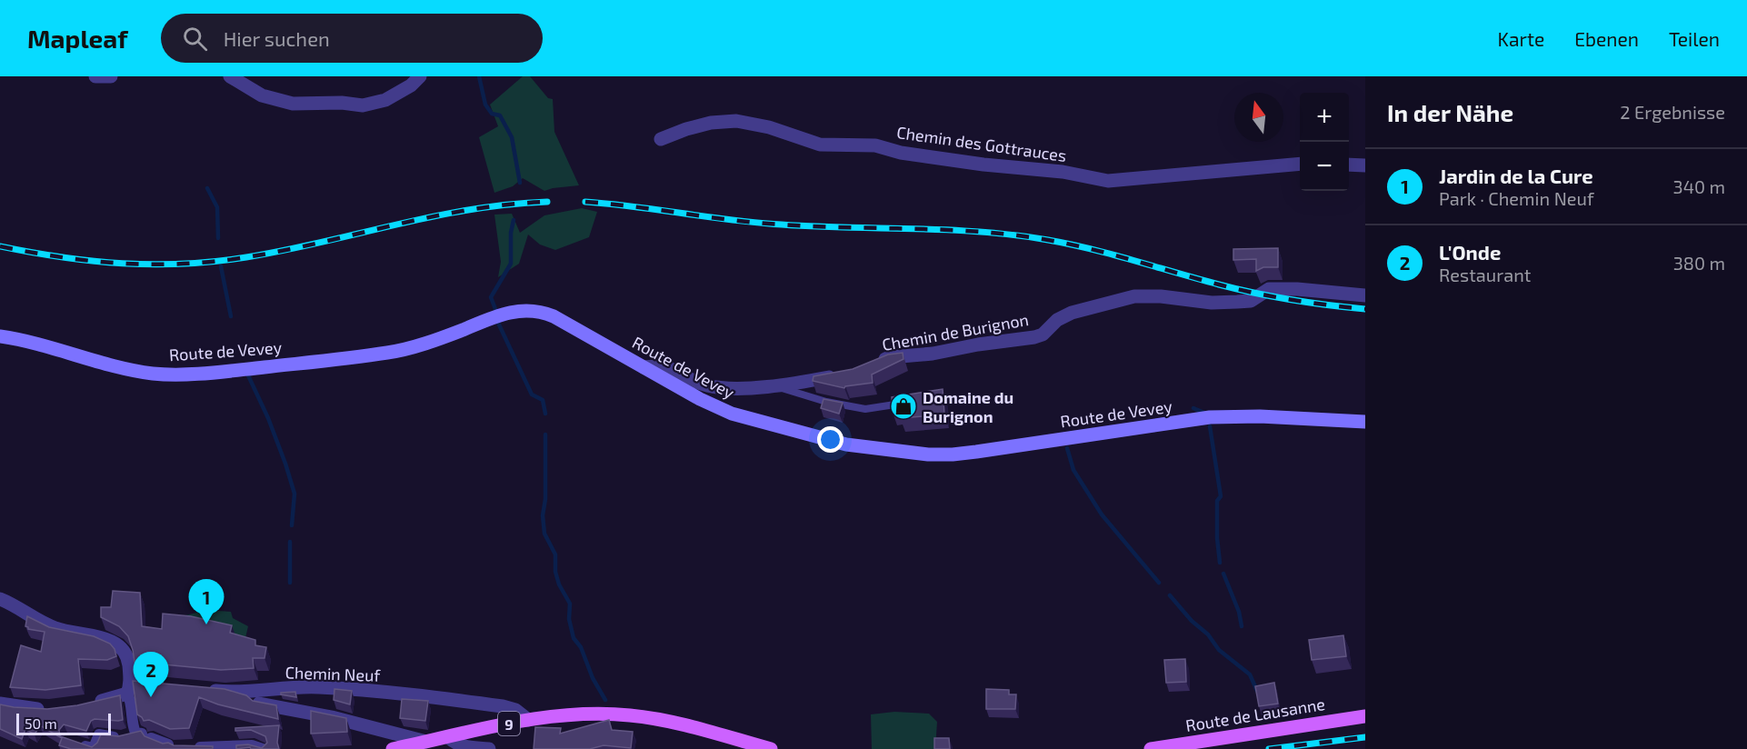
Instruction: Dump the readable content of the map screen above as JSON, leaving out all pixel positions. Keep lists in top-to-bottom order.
{
  "streets": {
    "main road": ["Route de Vevey", "Route de Lausanne", "9"],
    "street": ["Chemin des Gottrauces", "Chemin de Burignon", "Chemin Neuf"]
  },
  "crossings": [
    ["Chemin Neuf", "9"]
  ],
  "places": {
    "shop": ["Domaine du Burignon"]
  },
  "scale_bar": "50 m",
  "north": "top",
  "page": {
    "header": "Mapleaf",
    "search": "Hier suchen",
    "nav": ["Karte", "Ebenen", "Teilen"],
    "heading": ["In der Nähe", "2 Ergebnisse"],
    "map_buttons": ["+", "−"],
    "list": [
      {
        "mark": "1",
        "name": "Jardin de la Cure",
        "note": "Park · Chemin Neuf",
        "value": "340 m"
      },
      {
        "mark": "2",
        "name": "L'Onde",
        "note": "Restaurant",
        "value": "380 m"
      }
    ],
    "pins": ["1", "2"],
    "scale": "50 m"
  }
}
